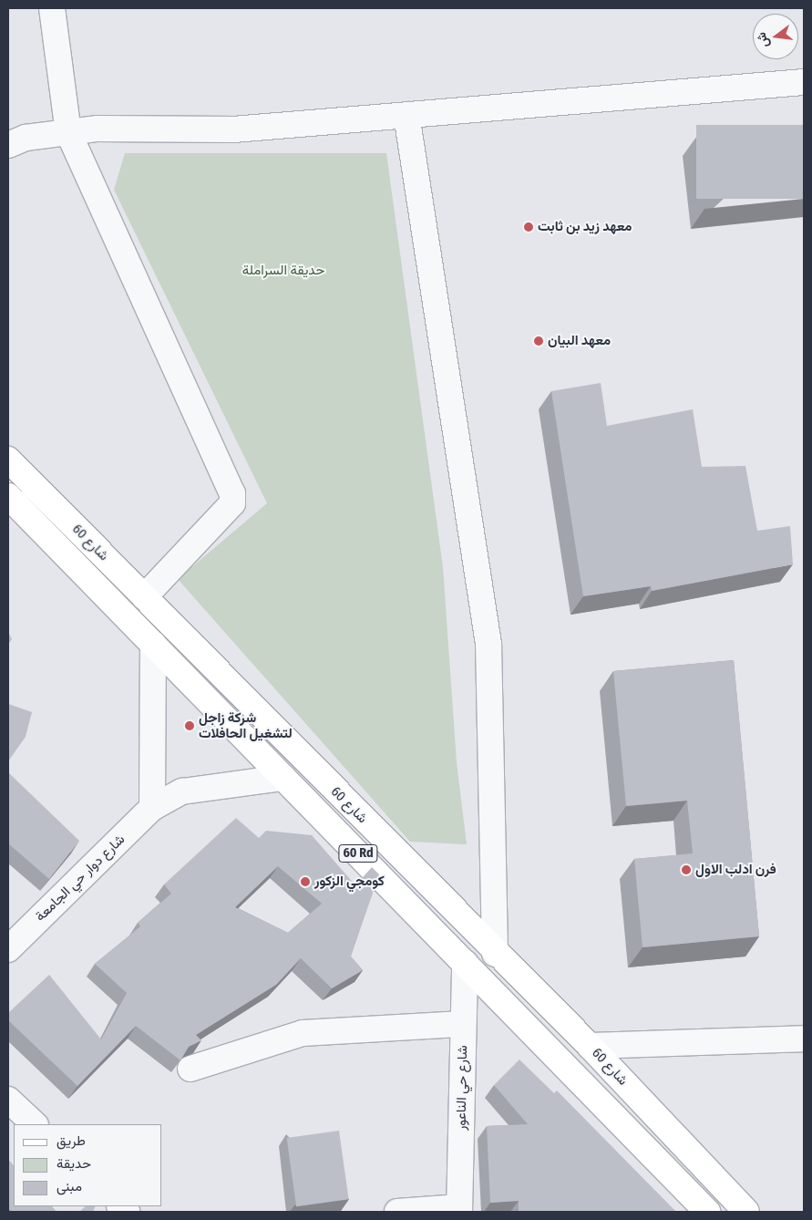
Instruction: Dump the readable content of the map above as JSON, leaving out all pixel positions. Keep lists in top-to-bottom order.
{
  "streets": {
    "main road": ["شارع 60", "60 Rd"],
    "street": ["شارع دوار حي الجامعة", "شارع حي الناعور"]
  },
  "crossings": [
    ["شارع 60", "شارع دوار حي الجامعة"],
    ["شارع 60", "شارع حي الناعور"]
  ],
  "parks": ["حديقة السراملة"],
  "places": [
    "معهد زيد بن ثابت",
    "معهد البيان",
    "شركة زاجل لتشغيل الحافلات",
    "فرن ادلب الاول",
    "كومجي الزكور"
  ],
  "legend": ["طريق", "حديقة", "مبنى"],
  "north": "left"
}
